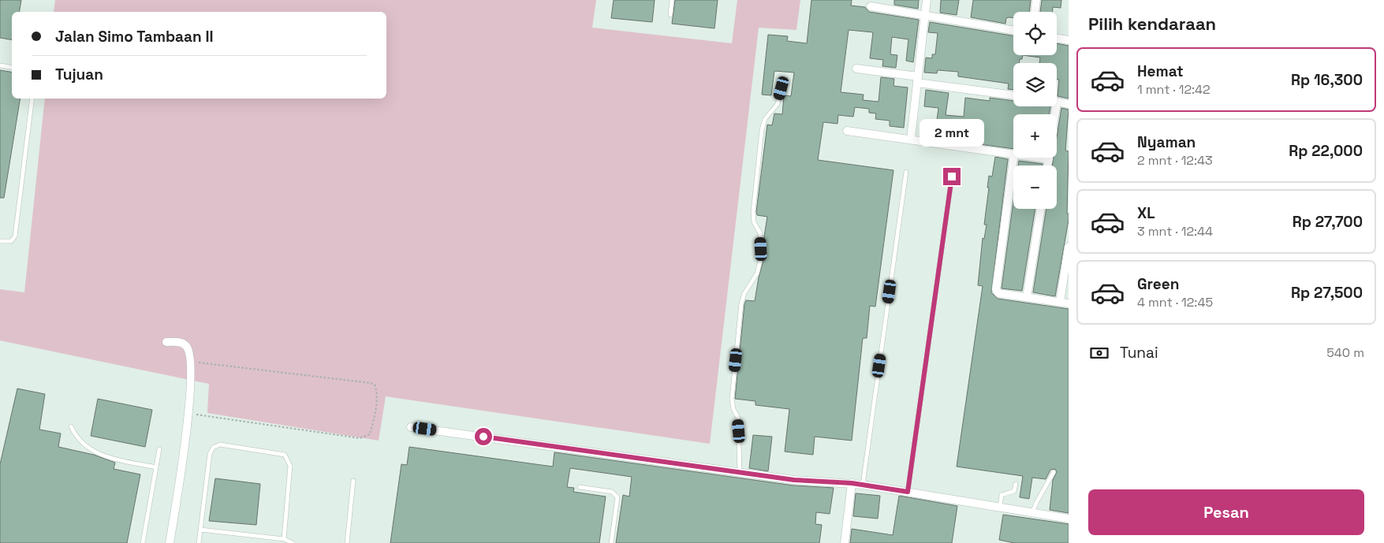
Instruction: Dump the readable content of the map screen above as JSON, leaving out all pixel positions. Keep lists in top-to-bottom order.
{
  "page": {
    "heading": "Pilih kendaraan",
    "map_buttons": ["+", "−"],
    "banner": ["Jalan Simo Tambaan II", "Tujuan"],
    "list": [
      {
        "name": "Hemat",
        "note": "1 mnt · 12:42",
        "value": "Rp 16,300"
      },
      {
        "name": "Nyaman",
        "note": "2 mnt · 12:43",
        "value": "Rp 22,000"
      },
      {
        "name": "XL",
        "note": "3 mnt · 12:44",
        "value": "Rp 27,700"
      },
      {
        "name": "Green",
        "note": "4 mnt · 12:45",
        "value": "Rp 27,500"
      }
    ],
    "bubble": "2 mnt",
    "pay": ["Tunai", "540 m"],
    "buttons": "Pesan"
  }
}
